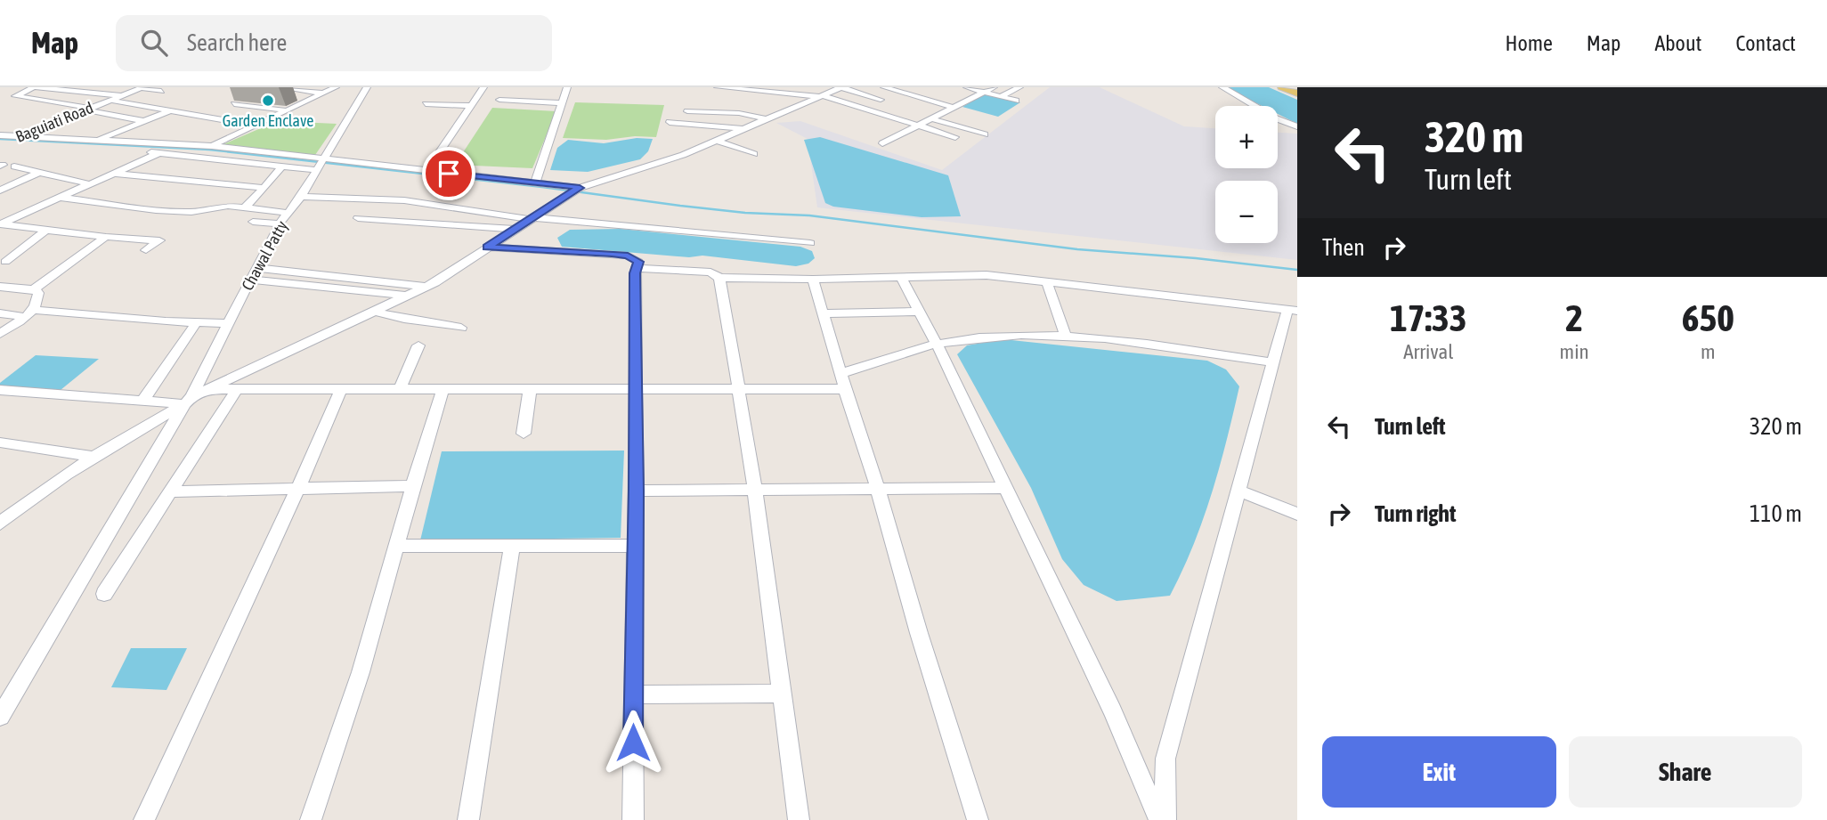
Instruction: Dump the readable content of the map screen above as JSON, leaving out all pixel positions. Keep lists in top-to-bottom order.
{
  "streets": {
    "street": ["Baguiati Road", "Chawal Patty"]
  },
  "places": ["Garden Enclave"],
  "page": {
    "header": "Map",
    "search": "Search here",
    "nav": [
      "Home",
      "Map",
      "About",
      "Contact"
    ],
    "turn": ["320 m", "Turn left"],
    "map_buttons": ["+", "−"],
    "then": "Then",
    "eta": [
      "17:33",
      "Arrival",
      "2",
      "min",
      "650",
      "m"
    ],
    "list": [
      {
        "name": "Turn left",
        "value": "320 m"
      },
      {
        "name": "Turn right",
        "value": "110 m"
      }
    ],
    "buttons": ["Exit", "Share"]
  }
}
